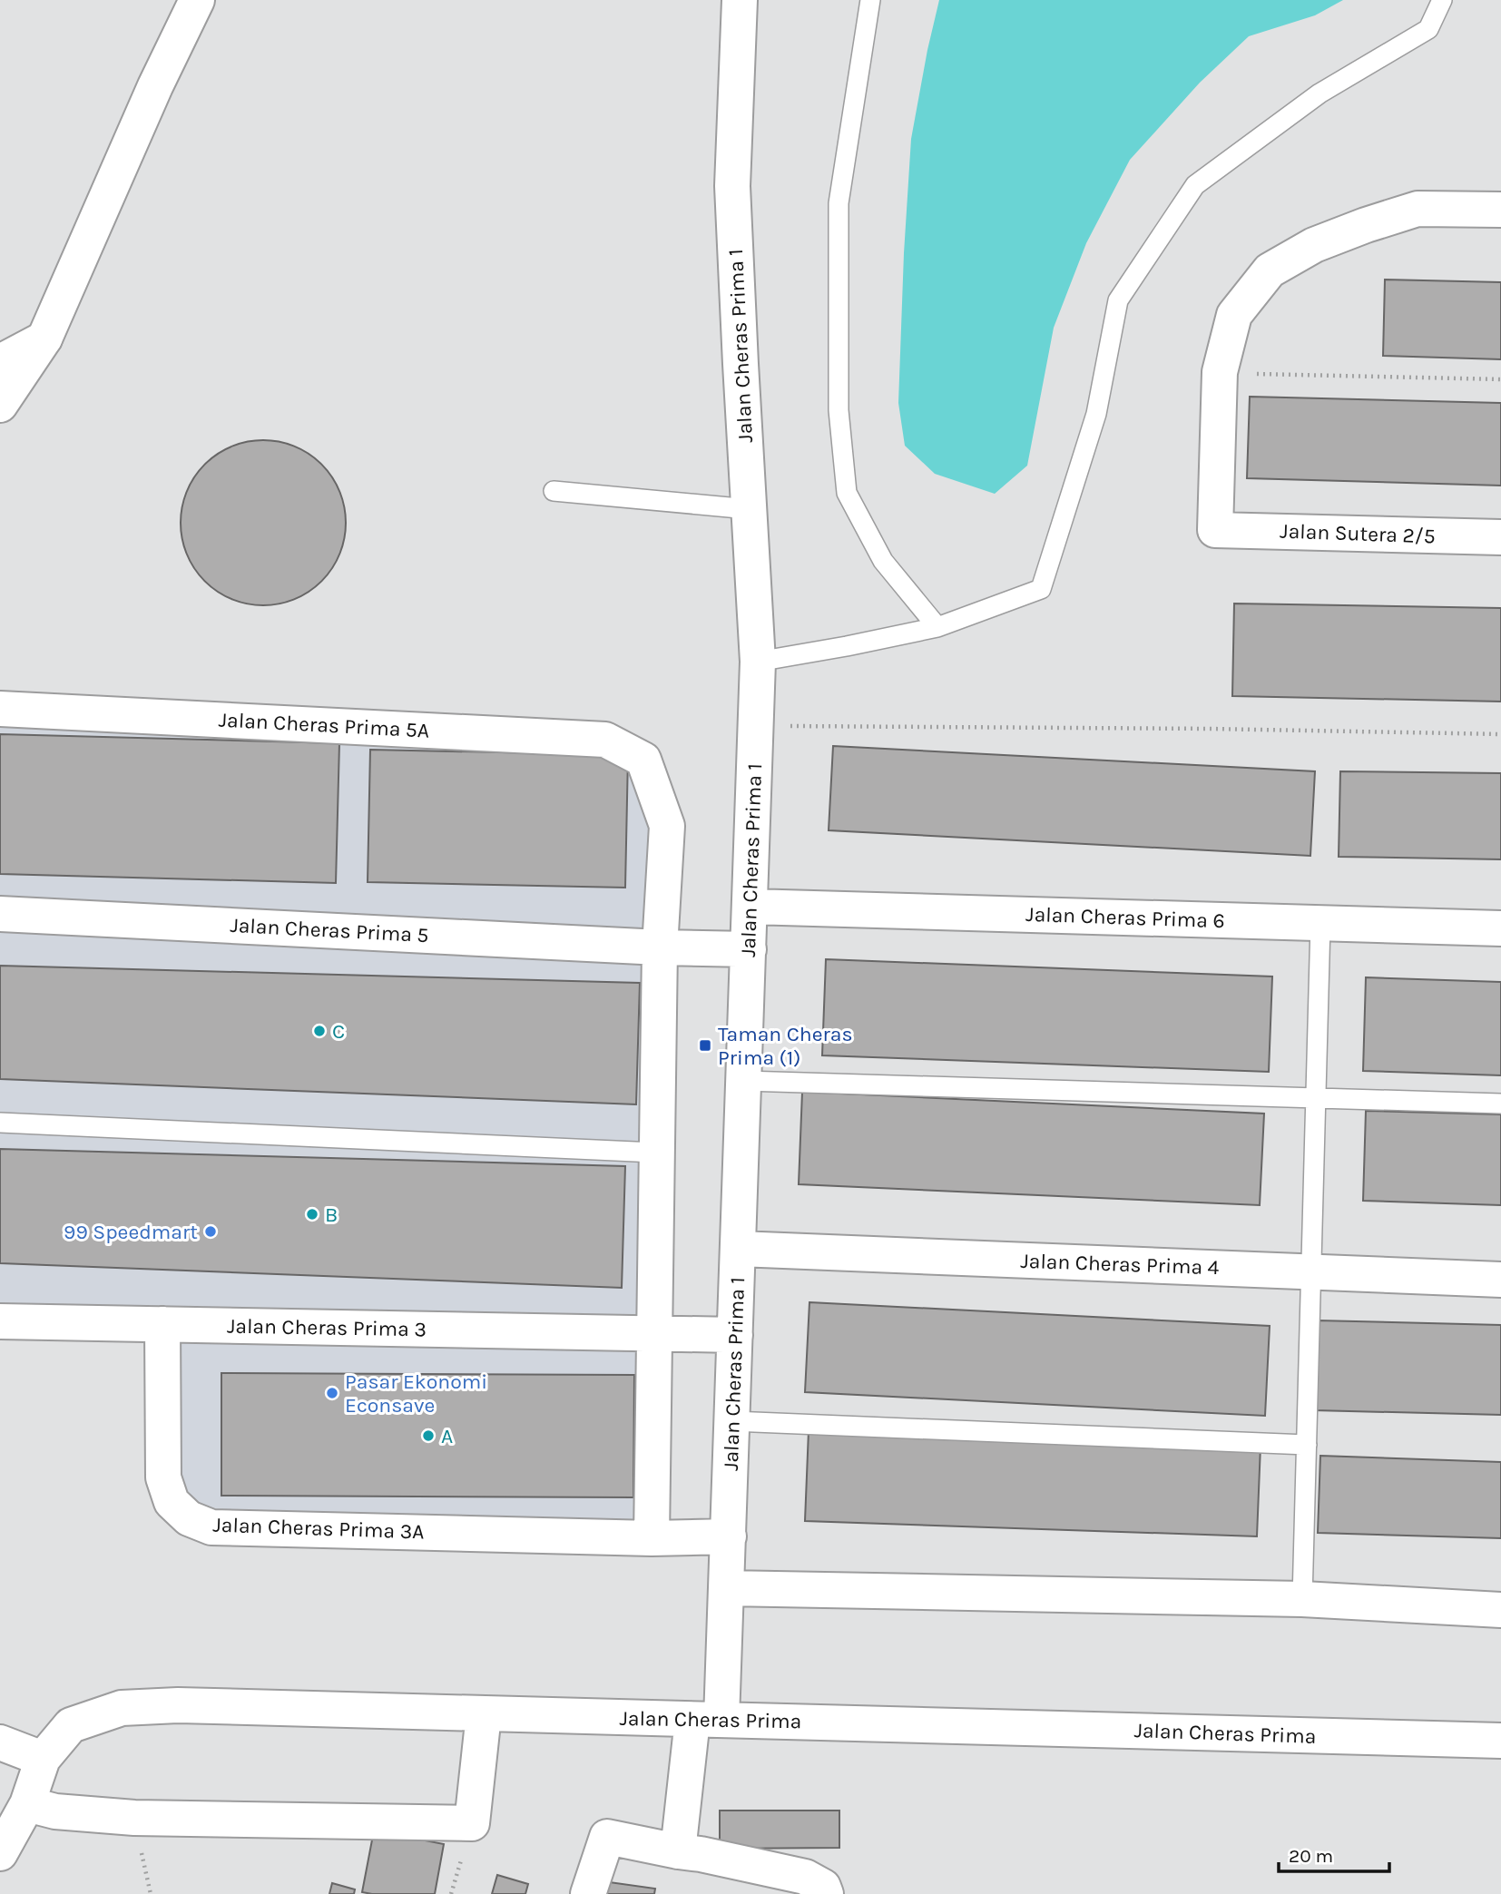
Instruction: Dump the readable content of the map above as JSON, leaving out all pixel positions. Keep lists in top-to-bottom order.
{
  "streets": {
    "street": [
      "Jalan Cheras Prima 1",
      "Jalan Sutera 2/5",
      "Jalan Cheras Prima 5A",
      "Jalan Cheras Prima 6",
      "Jalan Cheras Prima 5",
      "Jalan Cheras Prima 4",
      "Jalan Cheras Prima 3",
      "Jalan Cheras Prima 3A",
      "Jalan Cheras Prima"
    ]
  },
  "crossings": [
    ["Jalan Cheras Prima 1", "Jalan Cheras Prima 6"],
    ["Jalan Cheras Prima 1", "Jalan Cheras Prima 5"],
    ["Jalan Cheras Prima 1", "Jalan Cheras Prima 4"],
    ["Jalan Cheras Prima 1", "Jalan Cheras Prima 3"],
    ["Jalan Cheras Prima 1", "Jalan Cheras Prima 3A"],
    ["Jalan Cheras Prima 1", "Jalan Cheras Prima"],
    ["Jalan Cheras Prima 5A", "Jalan Cheras Prima 5"],
    ["Jalan Cheras Prima 3", "Jalan Cheras Prima 3A"]
  ],
  "places": {
    "other": [
      "C",
      "B",
      "99 Speedmart",
      "Pasar Ekonomi Econsave",
      "A"
    ],
    "transit": ["Taman Cheras Prima (1)"]
  },
  "scale_bar": "20 m"
}
